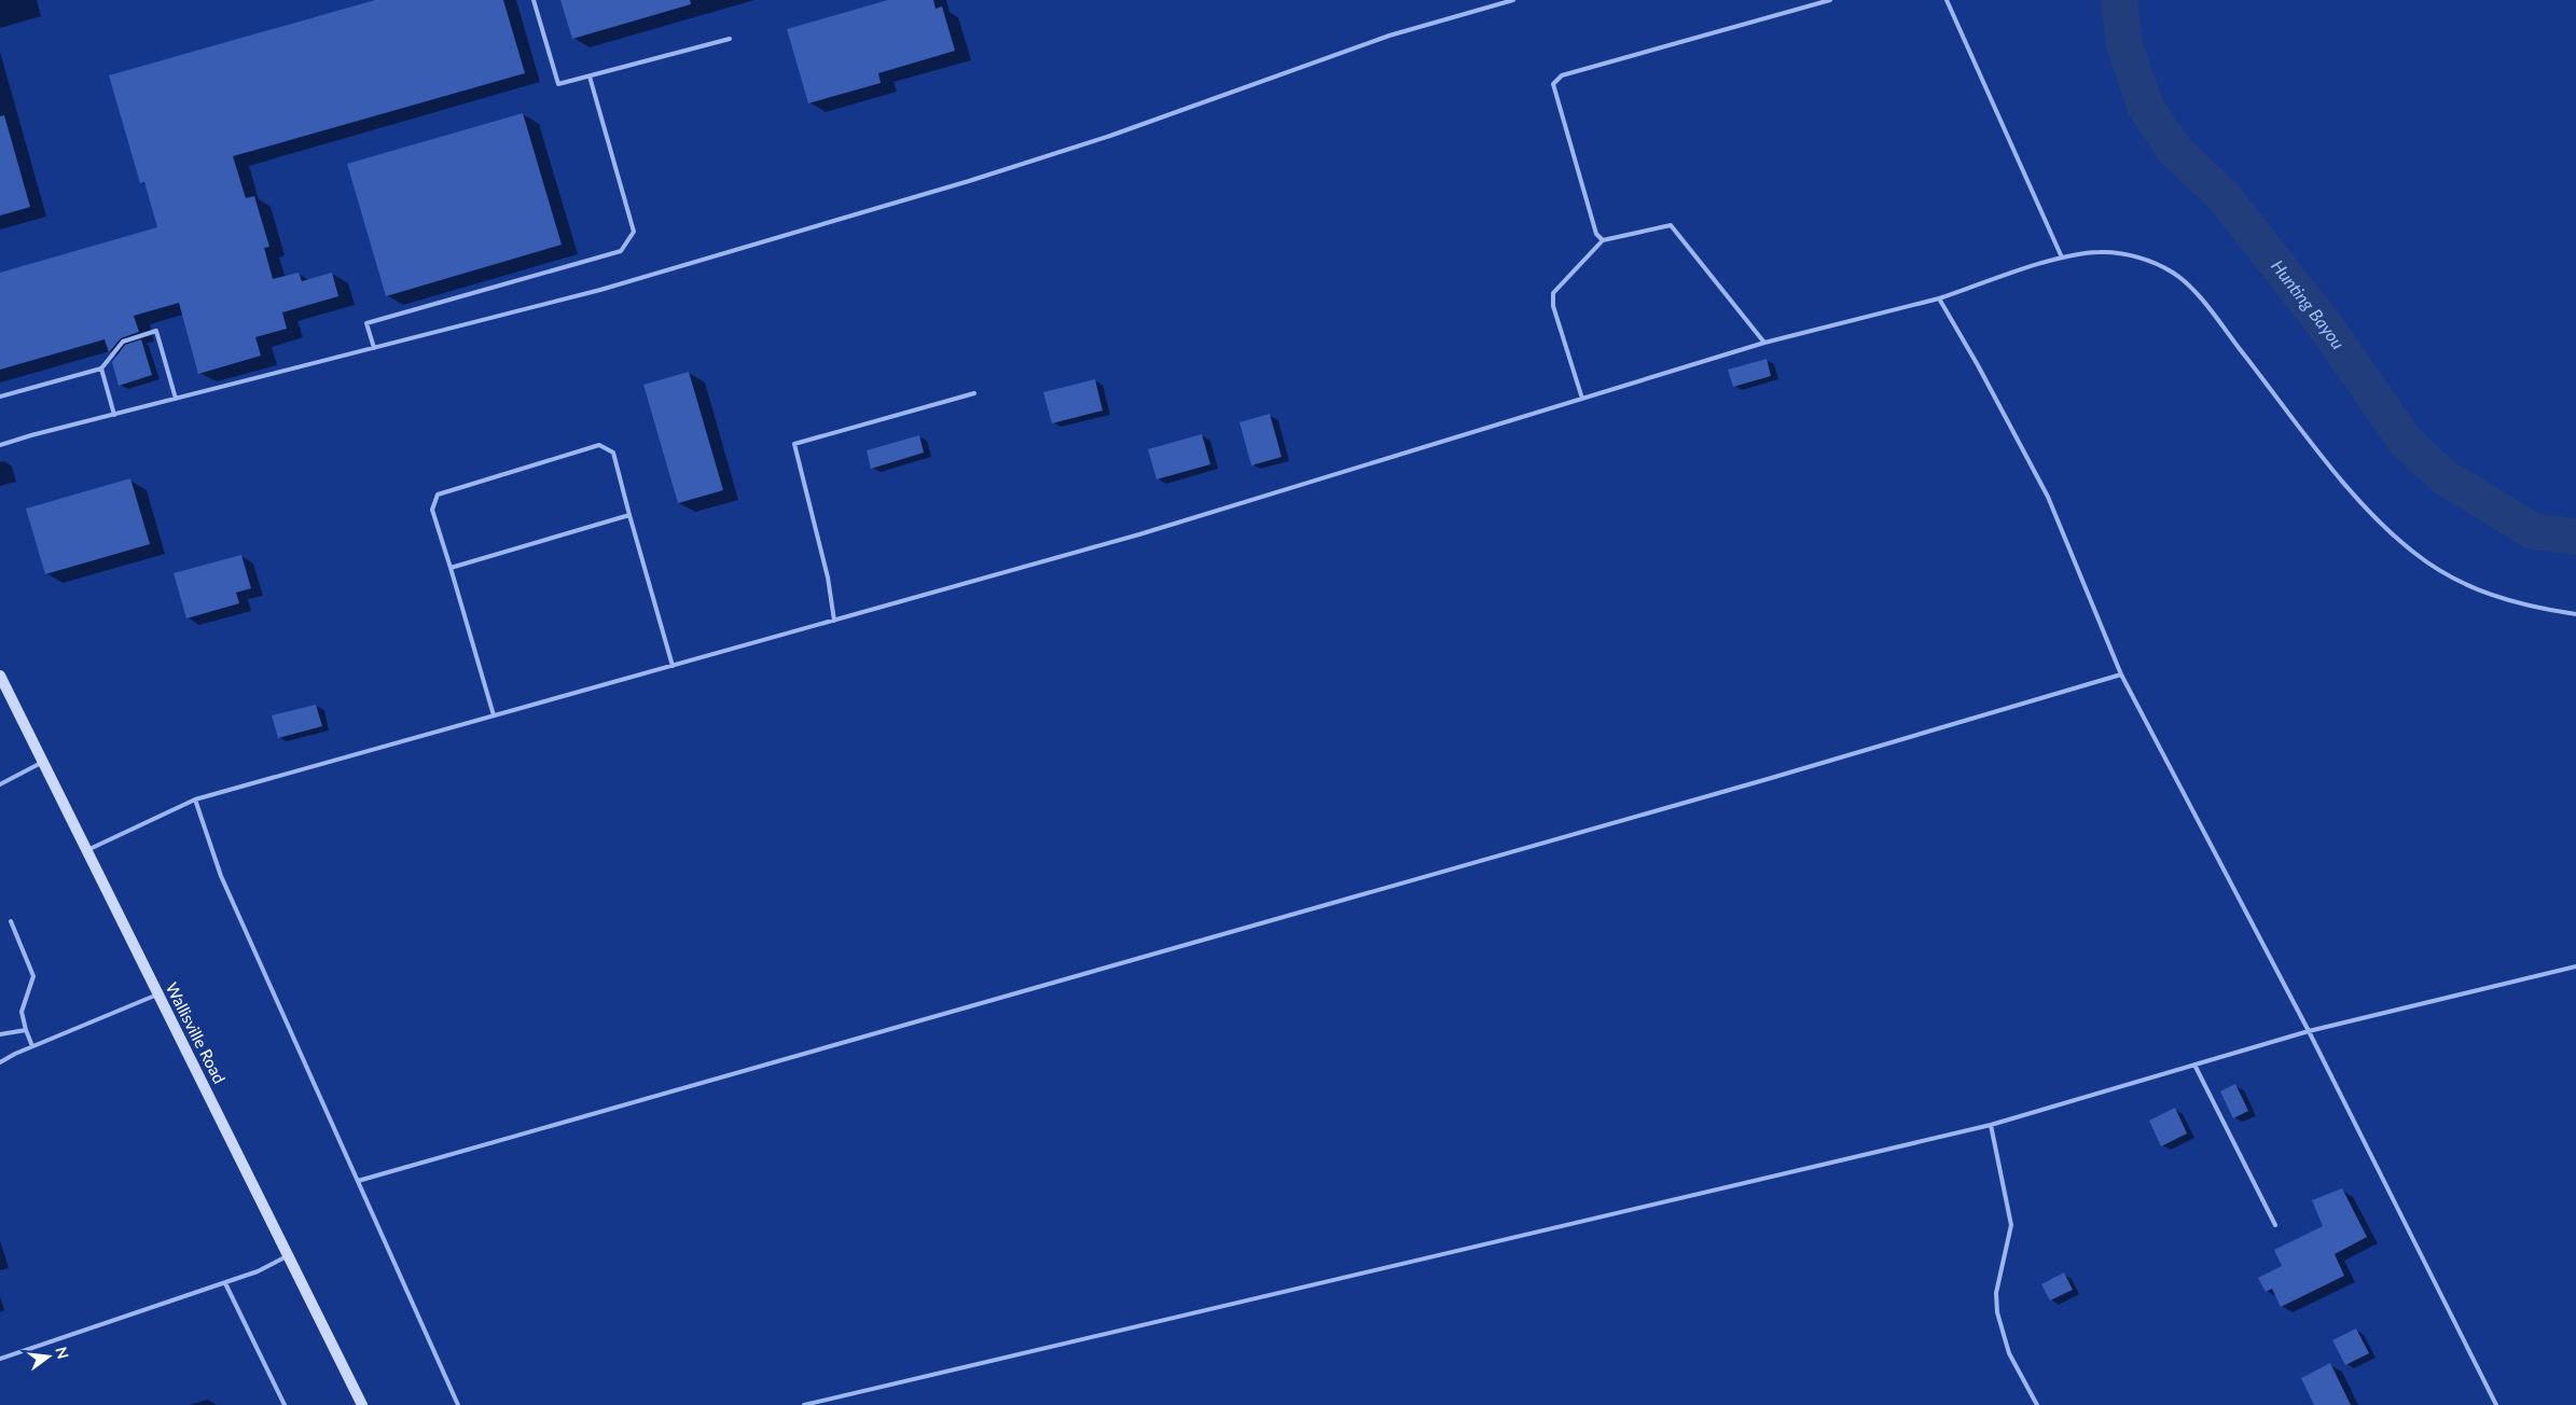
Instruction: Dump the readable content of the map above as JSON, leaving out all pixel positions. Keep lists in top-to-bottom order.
{
  "streets": {
    "main road": ["Wallisville Road"]
  },
  "water": ["Hunting Bayou"],
  "north": "right"
}
